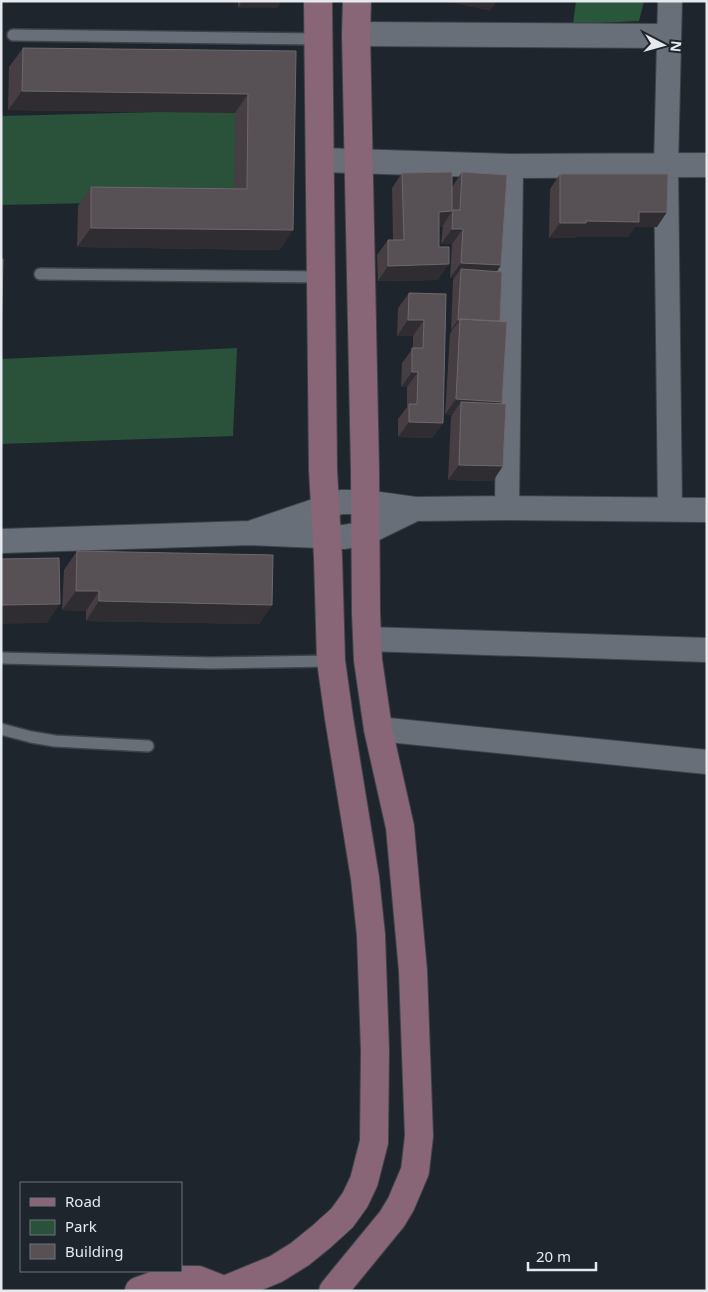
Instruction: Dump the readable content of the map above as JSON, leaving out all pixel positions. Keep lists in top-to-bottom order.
{
  "legend": ["Road", "Park", "Building"],
  "scale_bar": "20 m",
  "north": "right"
}
